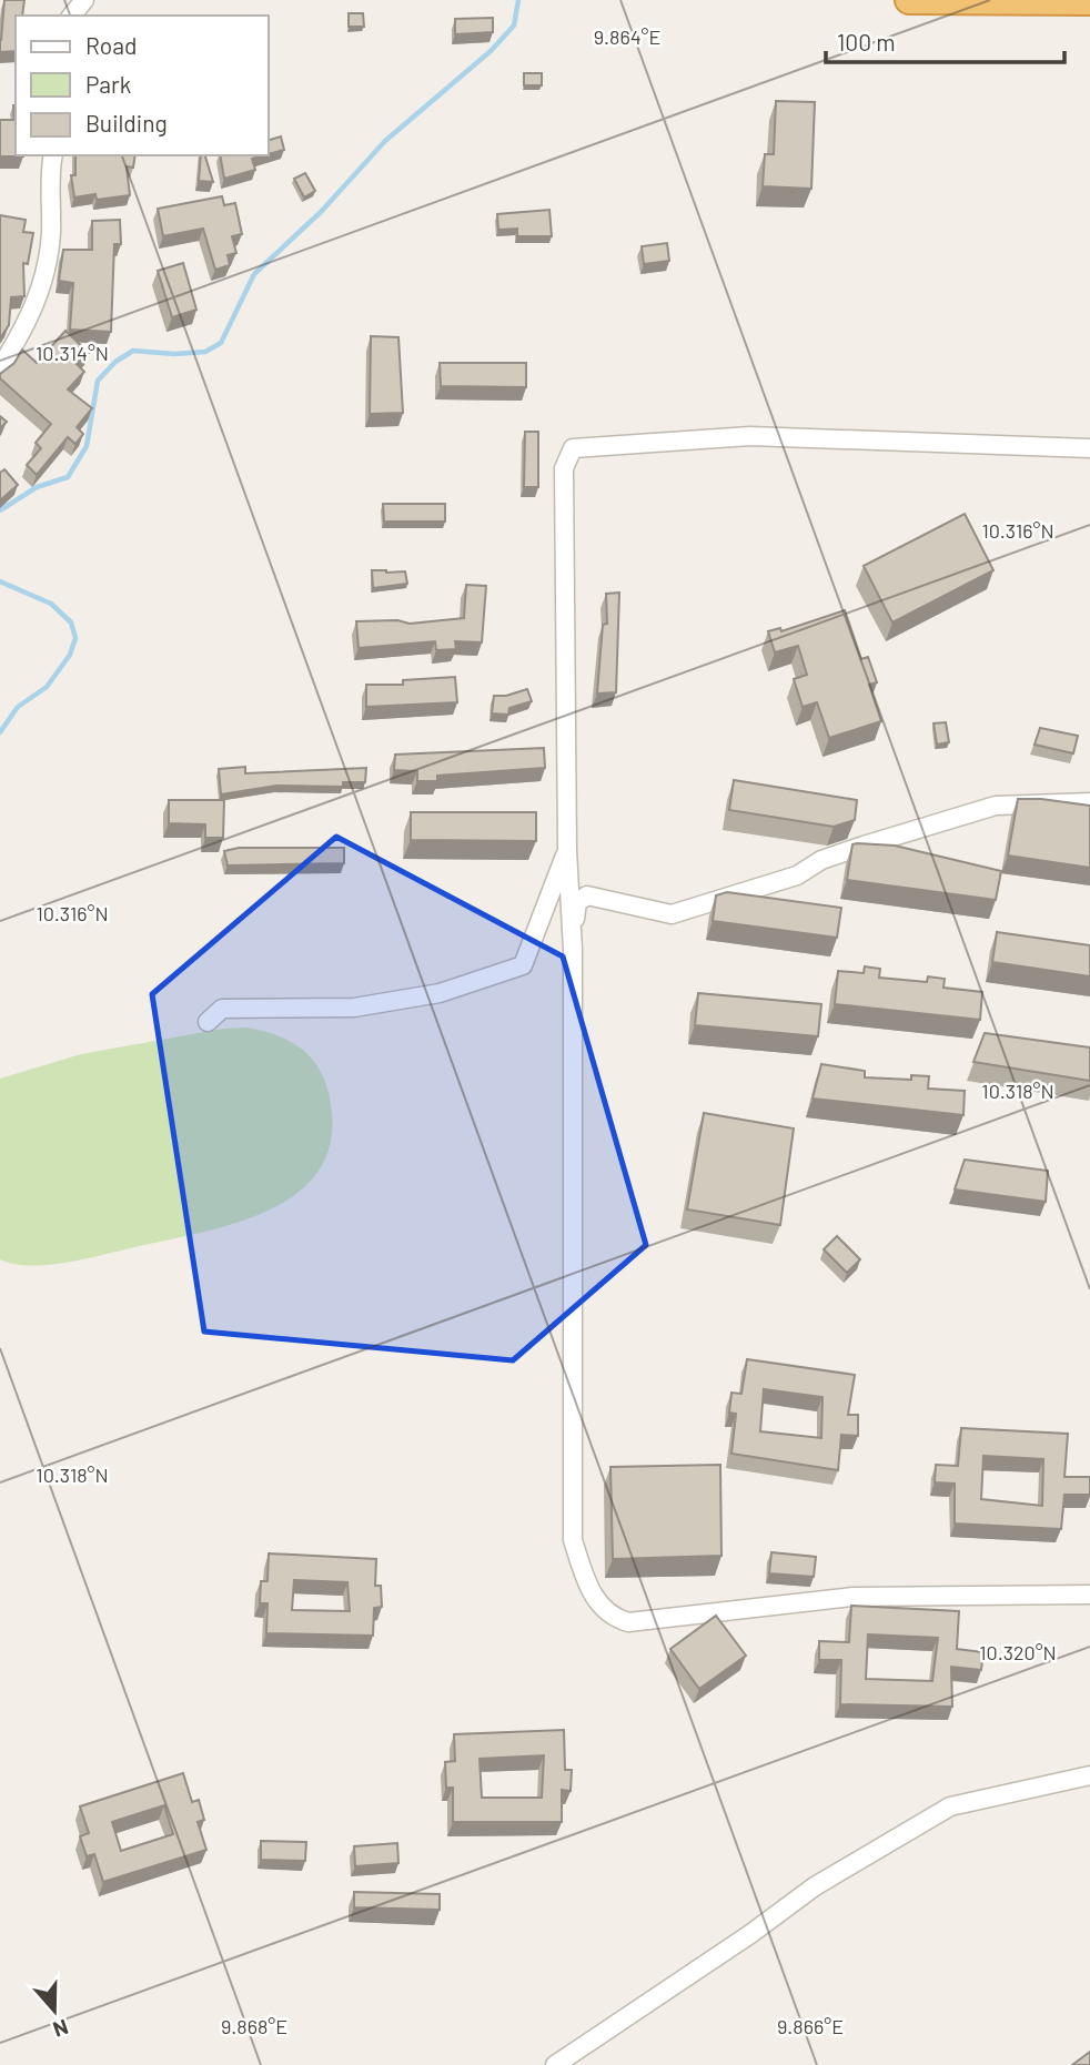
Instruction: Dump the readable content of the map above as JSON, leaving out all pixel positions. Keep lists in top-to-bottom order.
{
  "legend": ["Road", "Park", "Building"],
  "scale_bar": "100 m",
  "north": "bottom",
  "coordinates": [
    "9.864°E",
    "10.314°N",
    "10.316°N",
    "10.318°N",
    "10.320°N",
    "9.868°E",
    "9.866°E"
  ]
}
